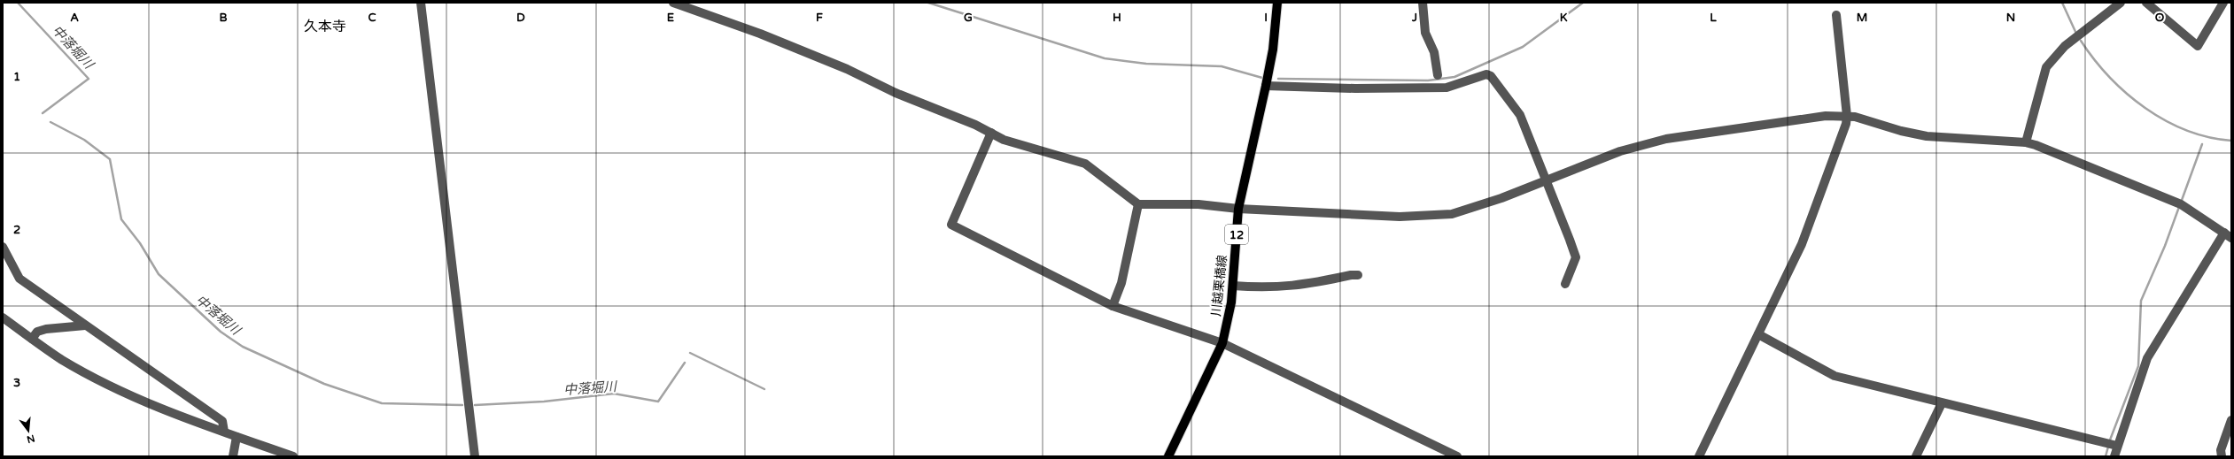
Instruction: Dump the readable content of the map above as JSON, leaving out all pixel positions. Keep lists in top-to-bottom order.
{
  "streets": {
    "main road": ["12", "川越栗橋線"]
  },
  "districts": ["久本寺"],
  "water": ["中落堀川"],
  "north": "bottom",
  "grid": {
    "columns": [
      "A",
      "B",
      "C",
      "D",
      "E",
      "F",
      "G",
      "H",
      "I",
      "J",
      "K",
      "L",
      "M",
      "N",
      "O"
    ],
    "rows": ["1", "2", "3"]
  }
}
